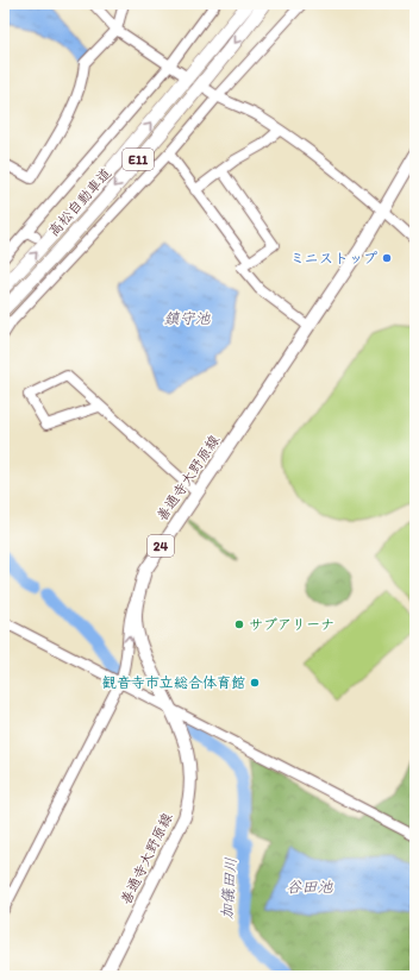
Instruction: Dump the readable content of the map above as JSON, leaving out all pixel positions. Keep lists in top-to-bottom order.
{
  "streets": {
    "highway": ["E11", "高松自動車道"],
    "main road": ["善通寺大野原線", "24"]
  },
  "water": ["鎮守池", "谷田池", "加儀田川"],
  "places": ["ミニストップ", "サブアリーナ", "観音寺市立総合体育館"]
}
